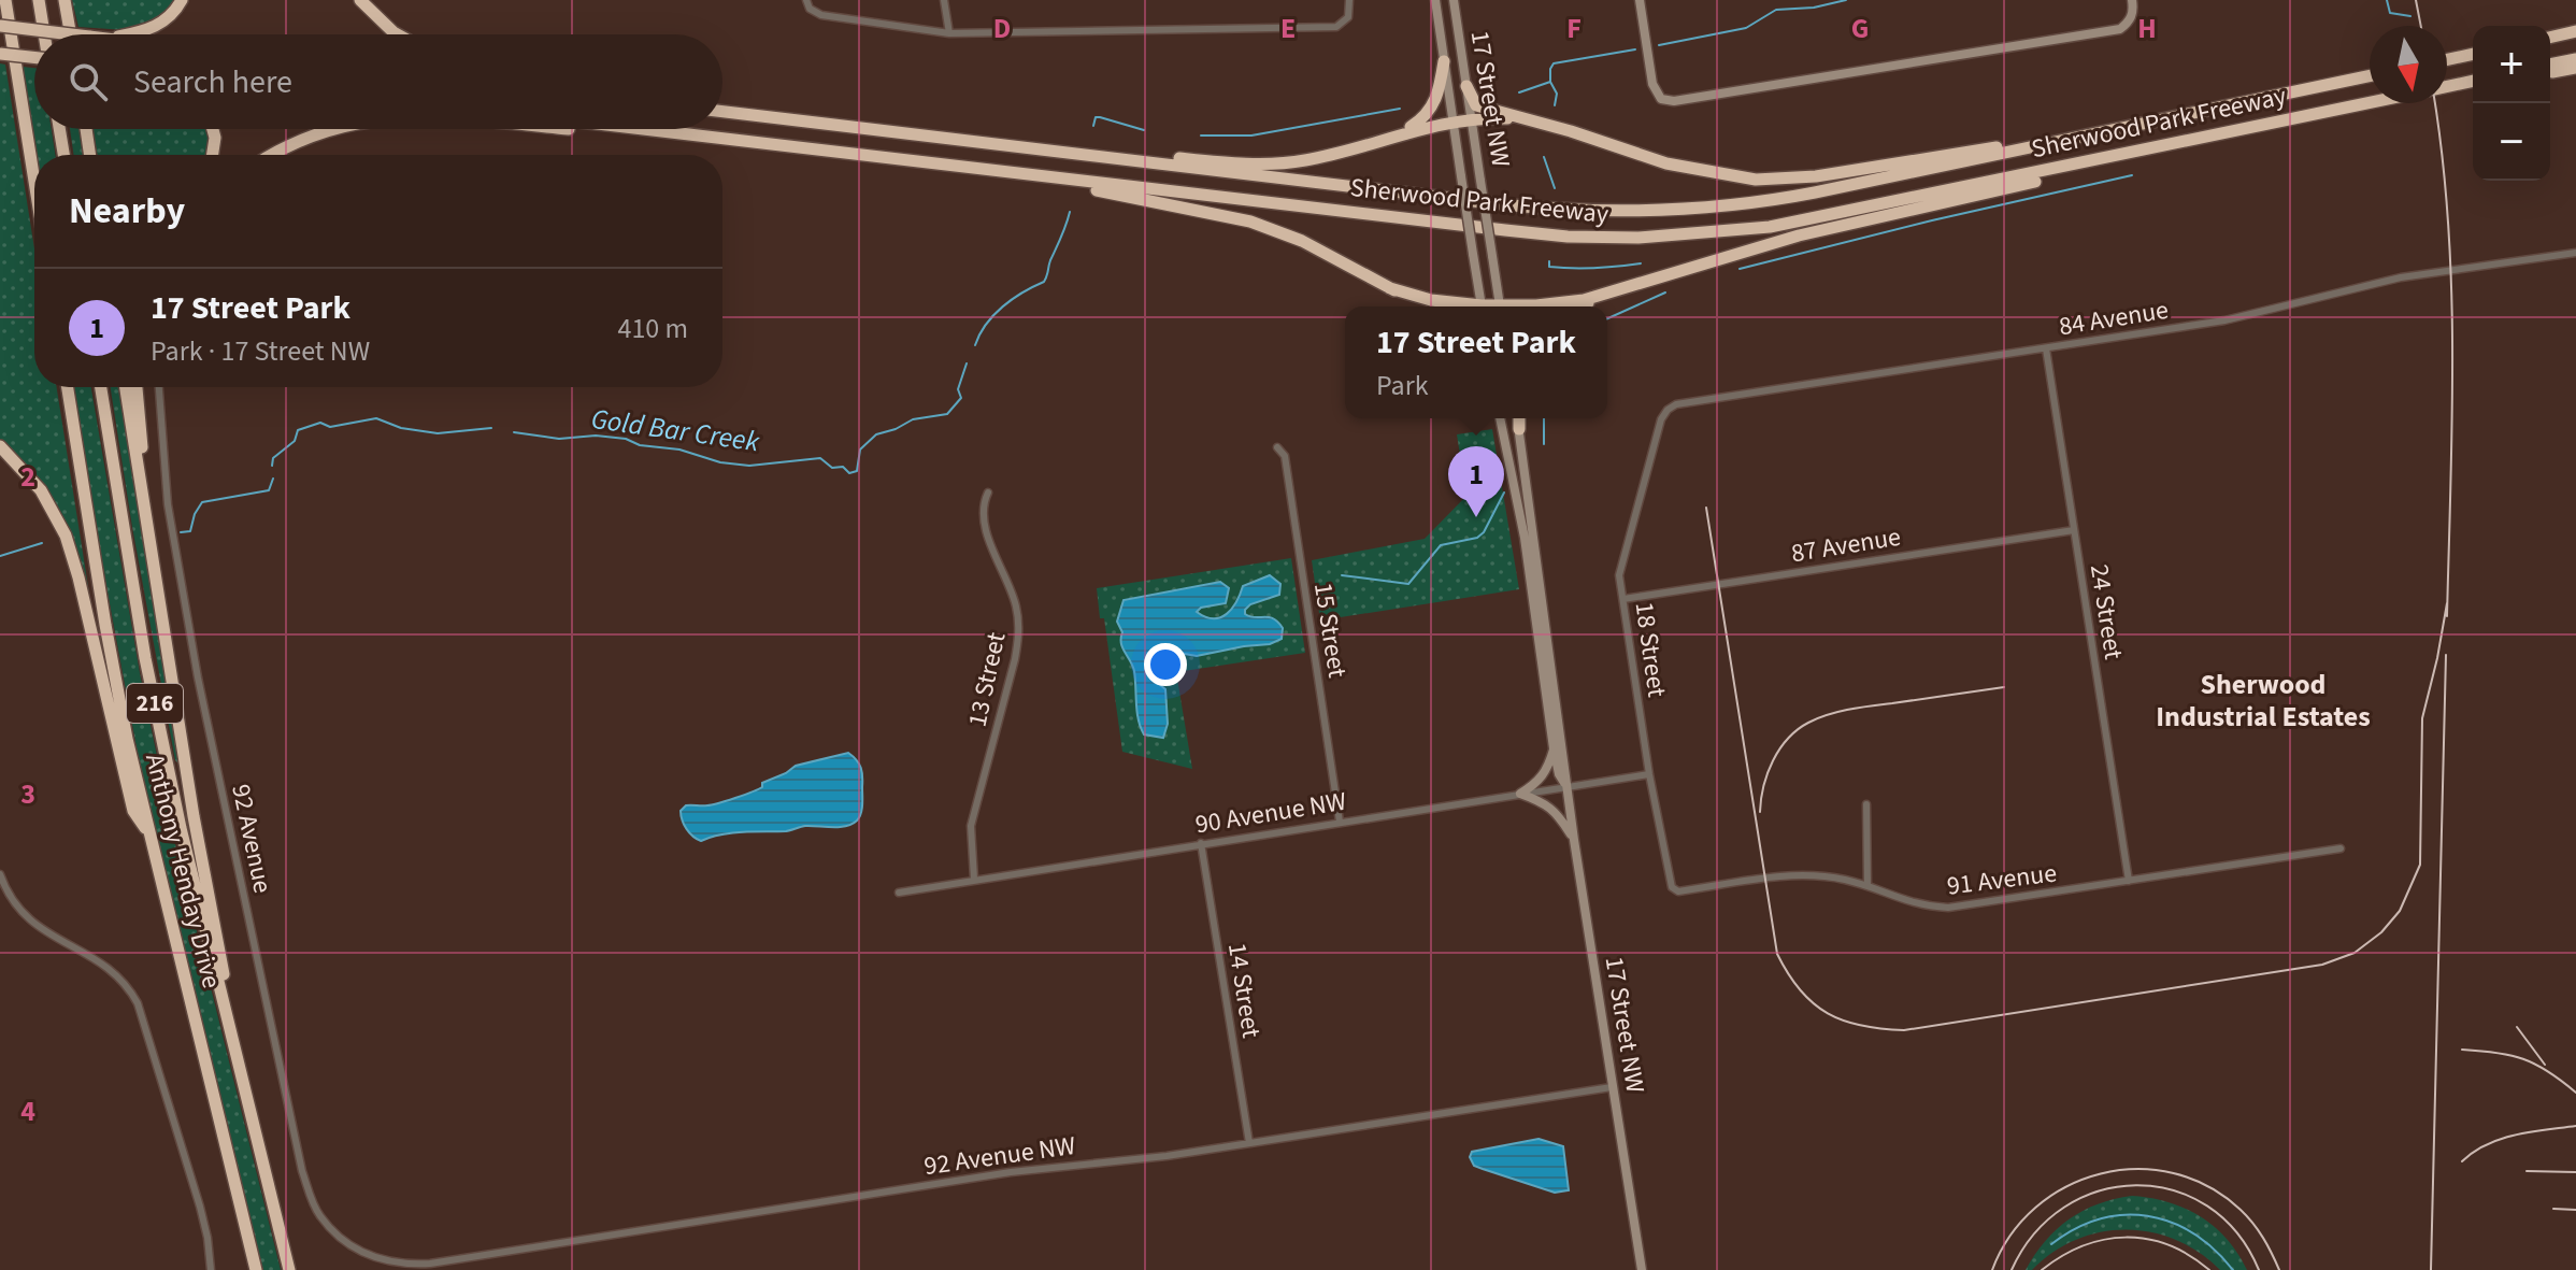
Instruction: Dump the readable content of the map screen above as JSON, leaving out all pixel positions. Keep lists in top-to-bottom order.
{
  "streets": {
    "highway": ["Sherwood Park Freeway", "216", "Anthony Henday Drive"],
    "main road": ["17 Street NW"],
    "street": [
      "84 Avenue",
      "87 Avenue",
      "24 Street",
      "15 Street",
      "18 Street",
      "13 Street",
      "90 Avenue NW",
      "92 Avenue",
      "91 Avenue",
      "14 Street",
      "92 Avenue NW"
    ]
  },
  "crossings": [
    ["17 Street NW", "90 Avenue NW"],
    ["17 Street NW", "92 Avenue NW"],
    ["84 Avenue", "24 Street"],
    ["84 Avenue", "18 Street"],
    ["87 Avenue", "24 Street"],
    ["87 Avenue", "18 Street"],
    ["24 Street", "91 Avenue"],
    ["15 Street", "90 Avenue NW"],
    ["18 Street", "90 Avenue NW"],
    ["18 Street", "91 Avenue"],
    ["13 Street", "90 Avenue NW"],
    ["90 Avenue NW", "14 Street"],
    ["92 Avenue", "92 Avenue NW"],
    ["14 Street", "92 Avenue NW"]
  ],
  "districts": ["Sherwood Industrial Estates"],
  "water": ["Gold Bar Creek"],
  "north": "bottom",
  "page": {
    "map_buttons": ["+", "−"],
    "search": "Search here",
    "heading": "Nearby",
    "list": [
      {
        "mark": "1",
        "name": "17 Street Park",
        "note": "Park · 17 Street NW",
        "value": "410 m"
      }
    ],
    "popup": ["17 Street Park", "Park"],
    "pins": "1"
  },
  "grid": {
    "columns": [
      "D",
      "E",
      "F",
      "G",
      "H"
    ],
    "rows": ["2", "3", "4"]
  }
}
